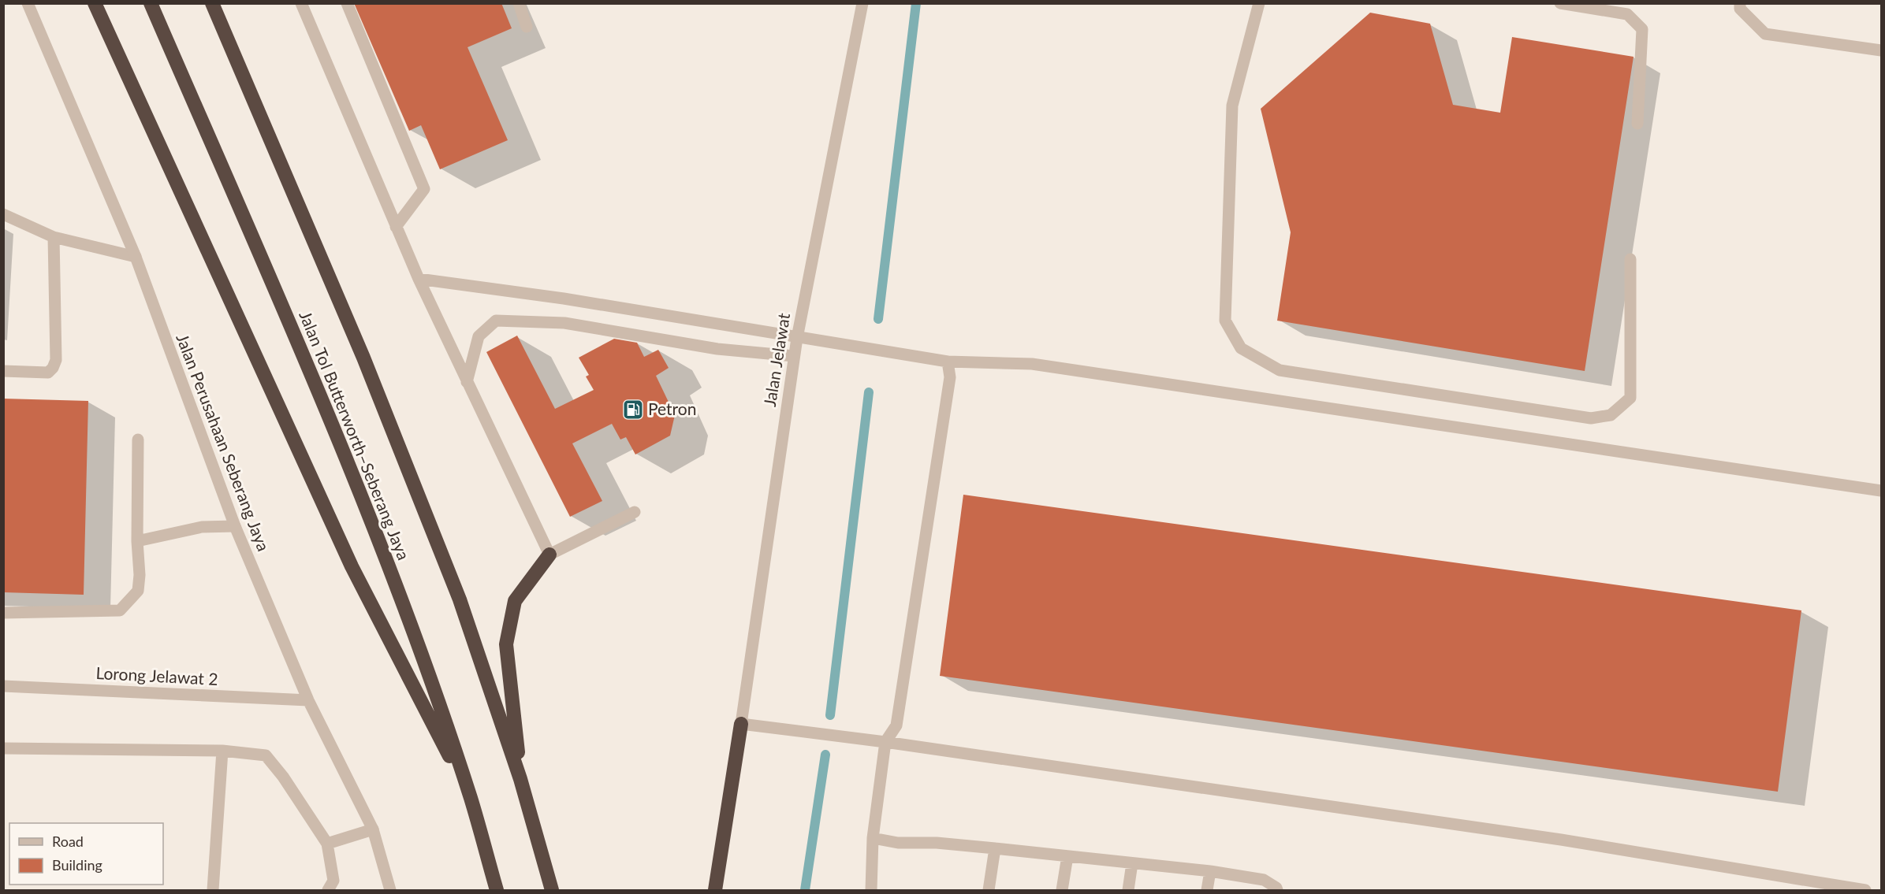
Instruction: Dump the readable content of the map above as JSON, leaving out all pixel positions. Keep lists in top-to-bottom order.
{
  "streets": {
    "highway": ["Jalan Tol Butterworth–Seberang Jaya"],
    "street": ["Jalan Jelawat", "Jalan Perusahaan Seberang Jaya", "Lorong Jelawat 2"]
  },
  "crossings": [
    ["Jalan Perusahaan Seberang Jaya", "Lorong Jelawat 2"]
  ],
  "places": {
    "fuel station": ["Petron"]
  },
  "legend": ["Road", "Building"]
}
